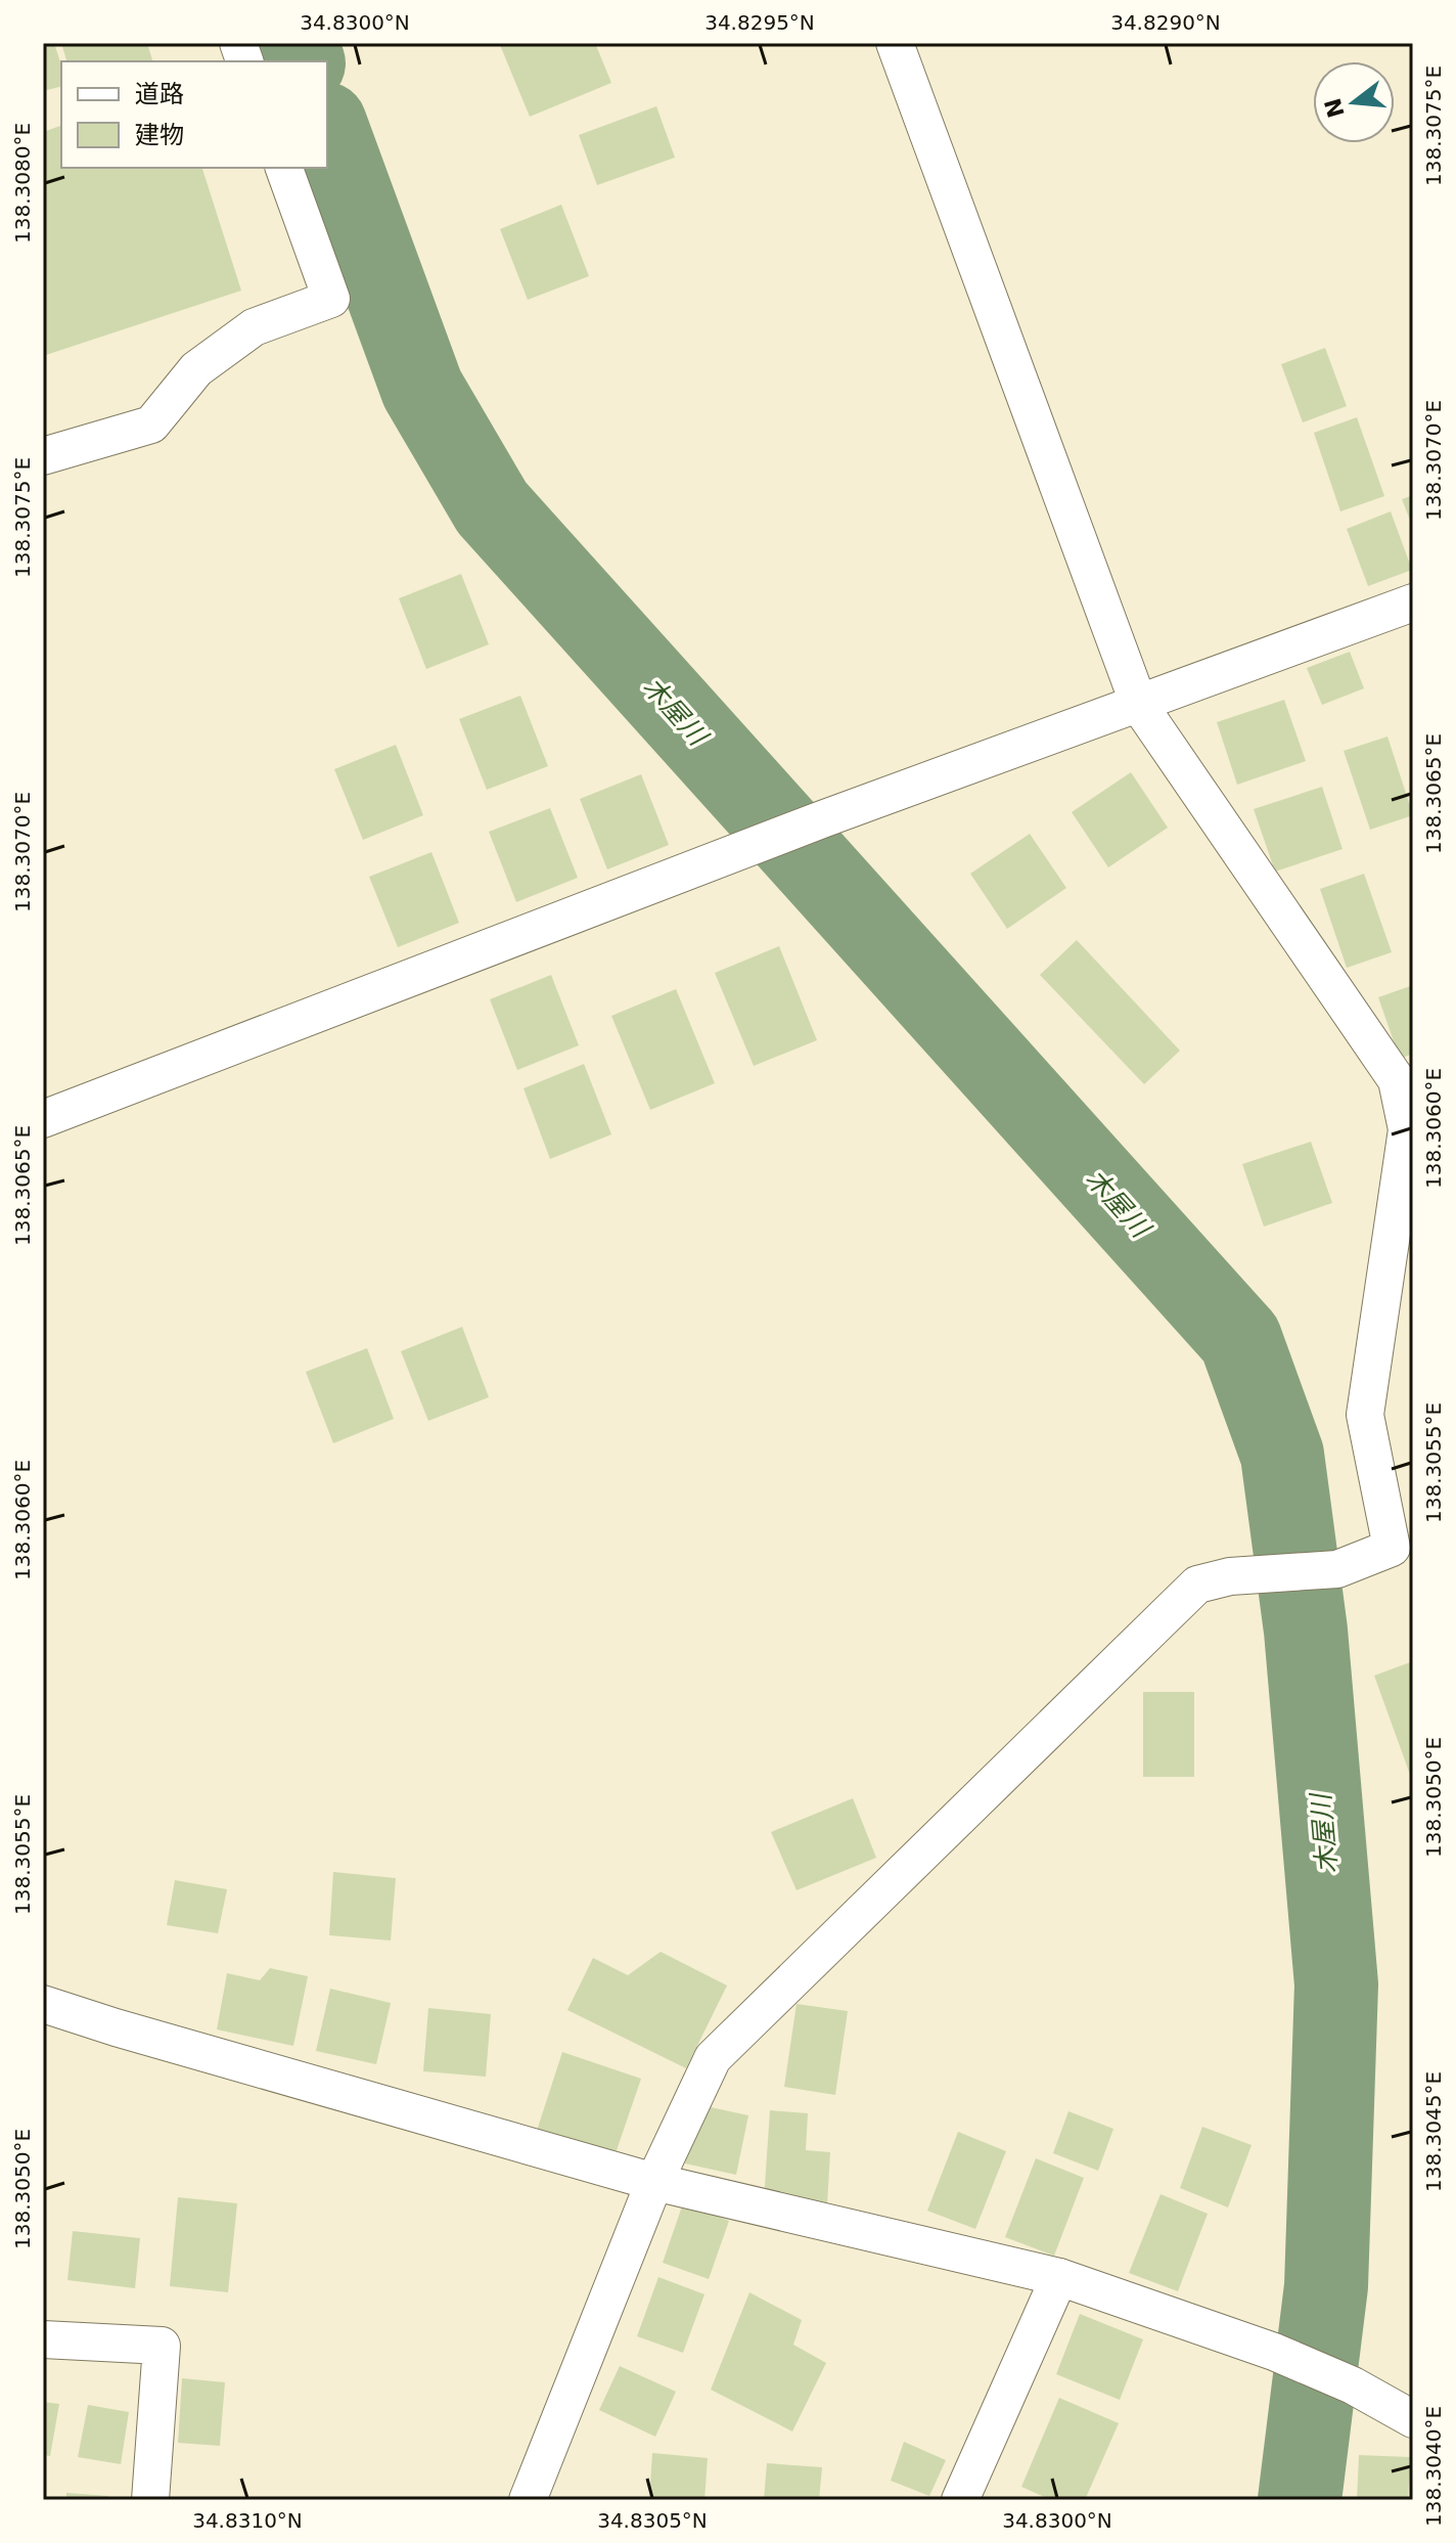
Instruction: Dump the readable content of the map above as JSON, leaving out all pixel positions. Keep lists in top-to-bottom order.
{
  "water": ["木屋川"],
  "legend": ["道路", "建物"],
  "north": "left",
  "coordinates": [
    "34.8300°N",
    "34.8295°N",
    "34.8290°N",
    "138.3075°E",
    "138.3080°E",
    "138.3070°E",
    "138.3065°E",
    "138.3060°E",
    "138.3055°E",
    "138.3050°E",
    "138.3045°E",
    "138.3040°E",
    "34.8310°N",
    "34.8305°N"
  ]
}
